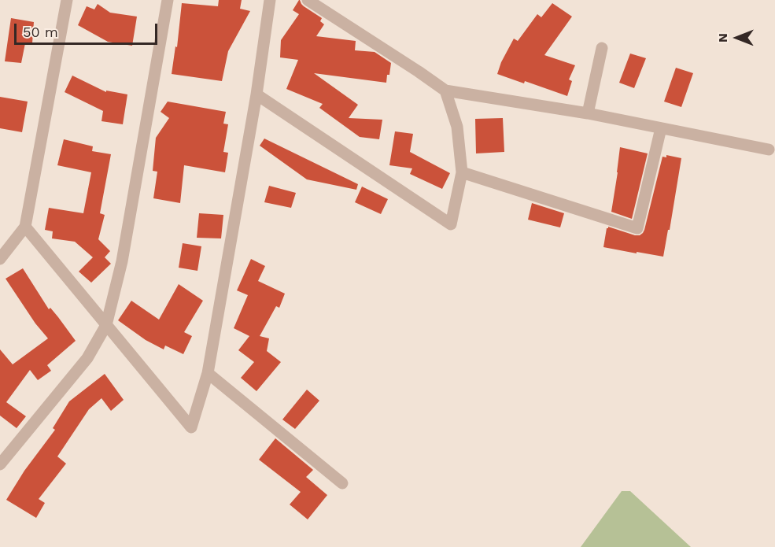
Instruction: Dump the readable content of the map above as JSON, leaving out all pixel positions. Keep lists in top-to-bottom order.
{
  "scale_bar": "50 m",
  "north": "left"
}
